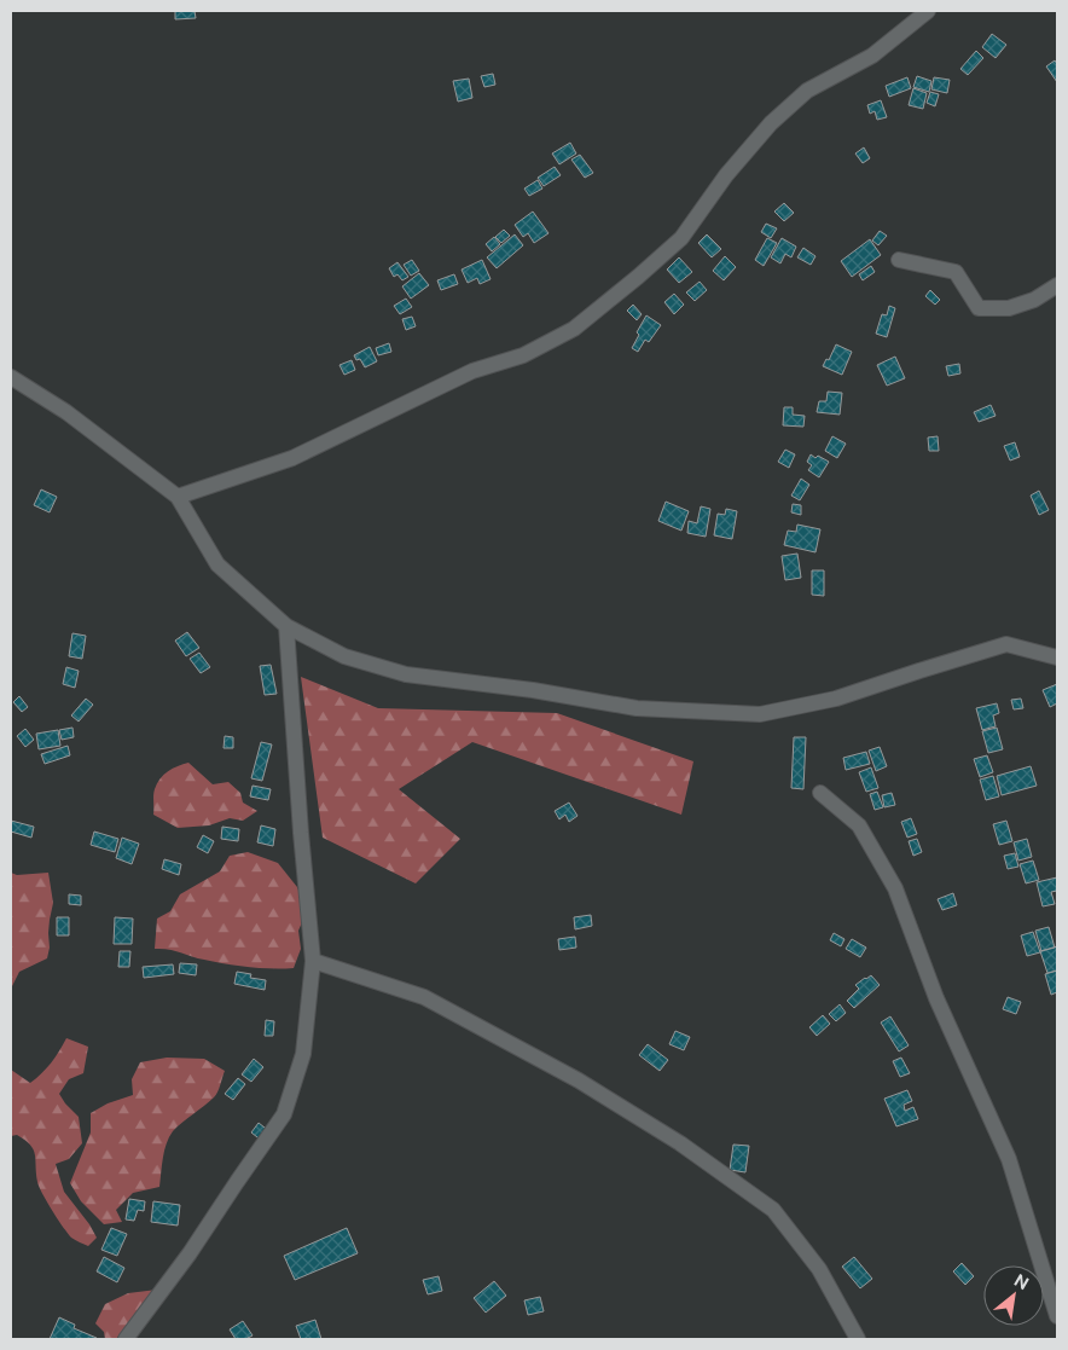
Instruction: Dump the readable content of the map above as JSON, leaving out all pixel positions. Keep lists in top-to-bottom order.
{
  "north": "top right"
}
